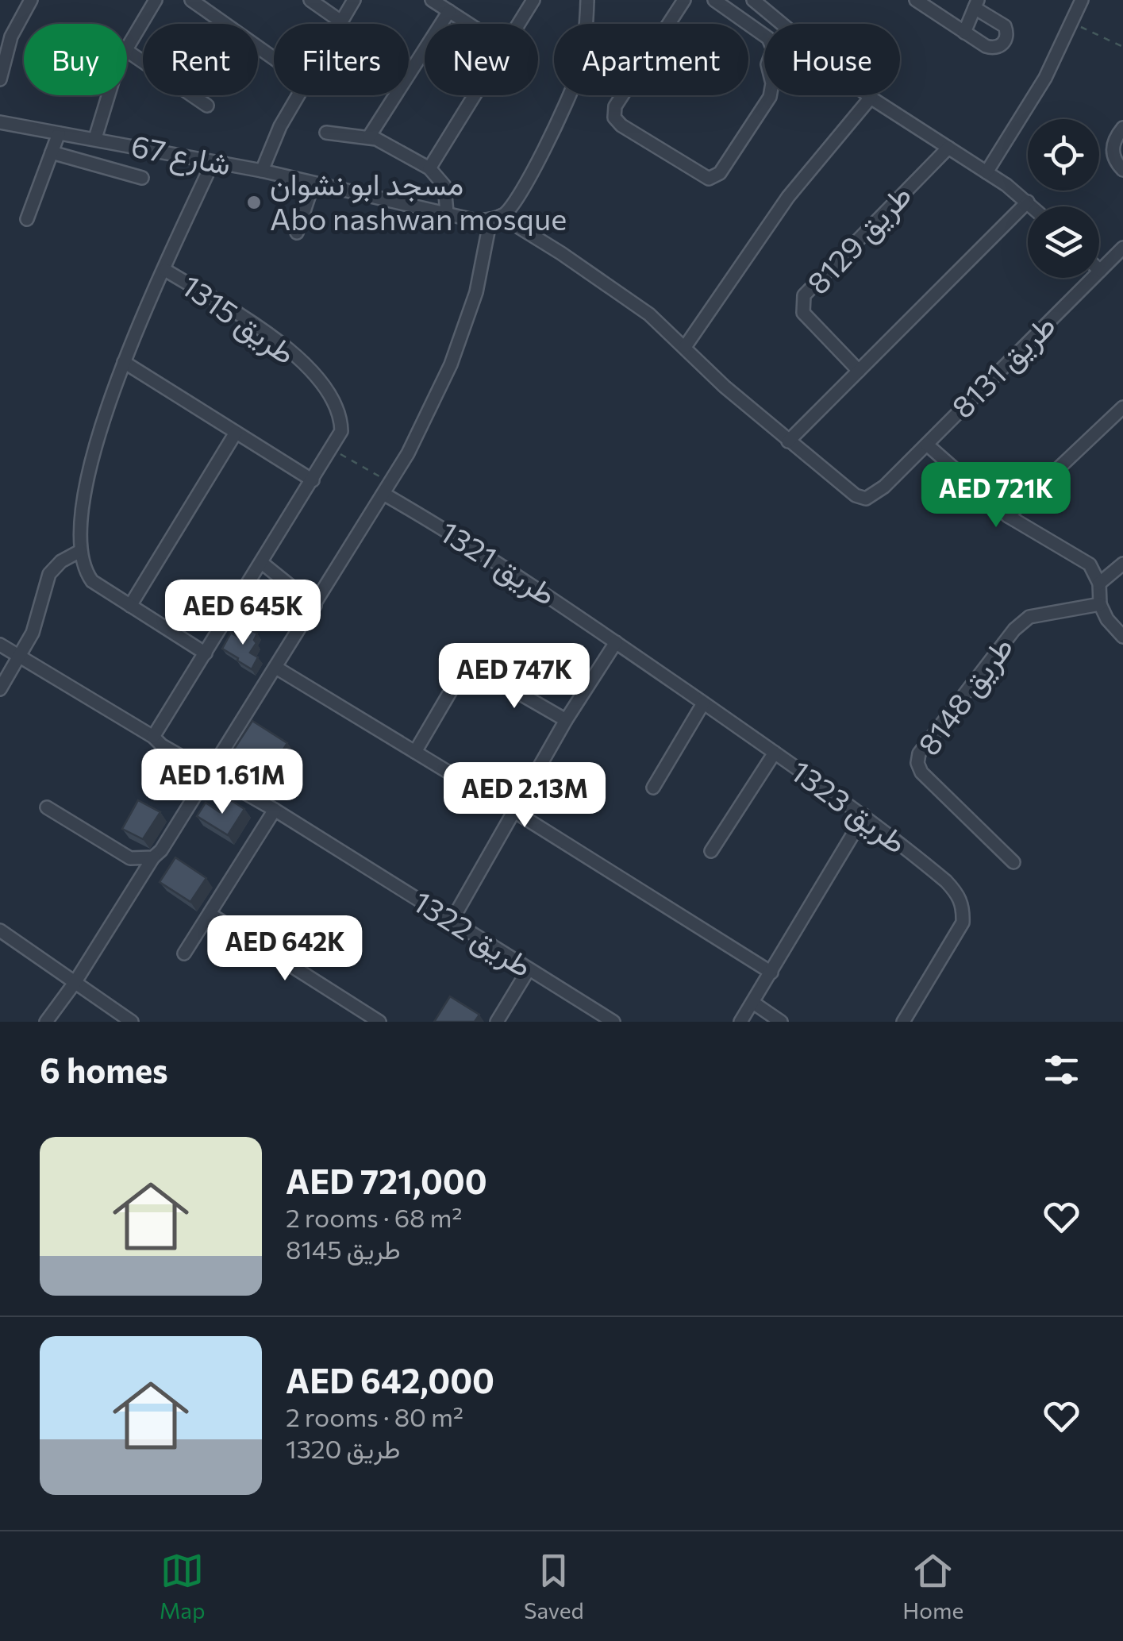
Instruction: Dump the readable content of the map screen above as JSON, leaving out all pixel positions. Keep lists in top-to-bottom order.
{
  "streets": {
    "street": [
      "شارع 67",
      "طريق 8129",
      "طريق 1315",
      "طريق 8131",
      "طريق 1321",
      "طريق 8148",
      "طريق 1323",
      "طريق 1322"
    ]
  },
  "crossings": [
    ["طريق 1315", "طريق 1322"],
    ["طريق 1321", "طريق 1323"]
  ],
  "places": ["مسجد ابو نشوان Abo nashwan mosque"],
  "page": {
    "chip": [
      "Buy",
      "Rent",
      "Filters",
      "New",
      "Apartment",
      "House"
    ],
    "price": [
      "AED 721K",
      "AED 645K",
      "AED 747K",
      "AED 1.61M",
      "AED 2.13M",
      "AED 642K"
    ],
    "heading": "6 homes",
    "list": [
      {
        "name": "AED 721,000",
        "note": "2 rooms · 68 m² · طريق 8145"
      },
      {
        "name": "AED 642,000",
        "note": "2 rooms · 80 m² · طريق 1320"
      }
    ],
    "tabs": ["Map", "Saved", "Home"]
  }
}
